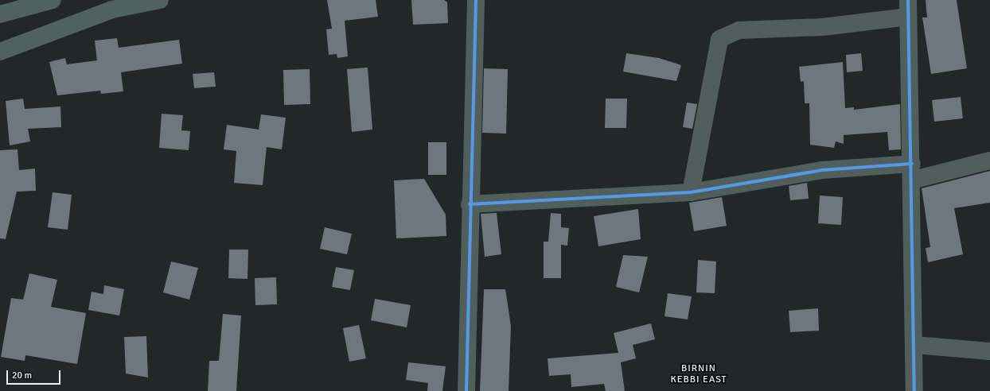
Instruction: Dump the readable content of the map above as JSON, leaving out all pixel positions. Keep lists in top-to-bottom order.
{
  "districts": ["BIRNIN KEBBI EAST"],
  "scale_bar": "20 m"
}
